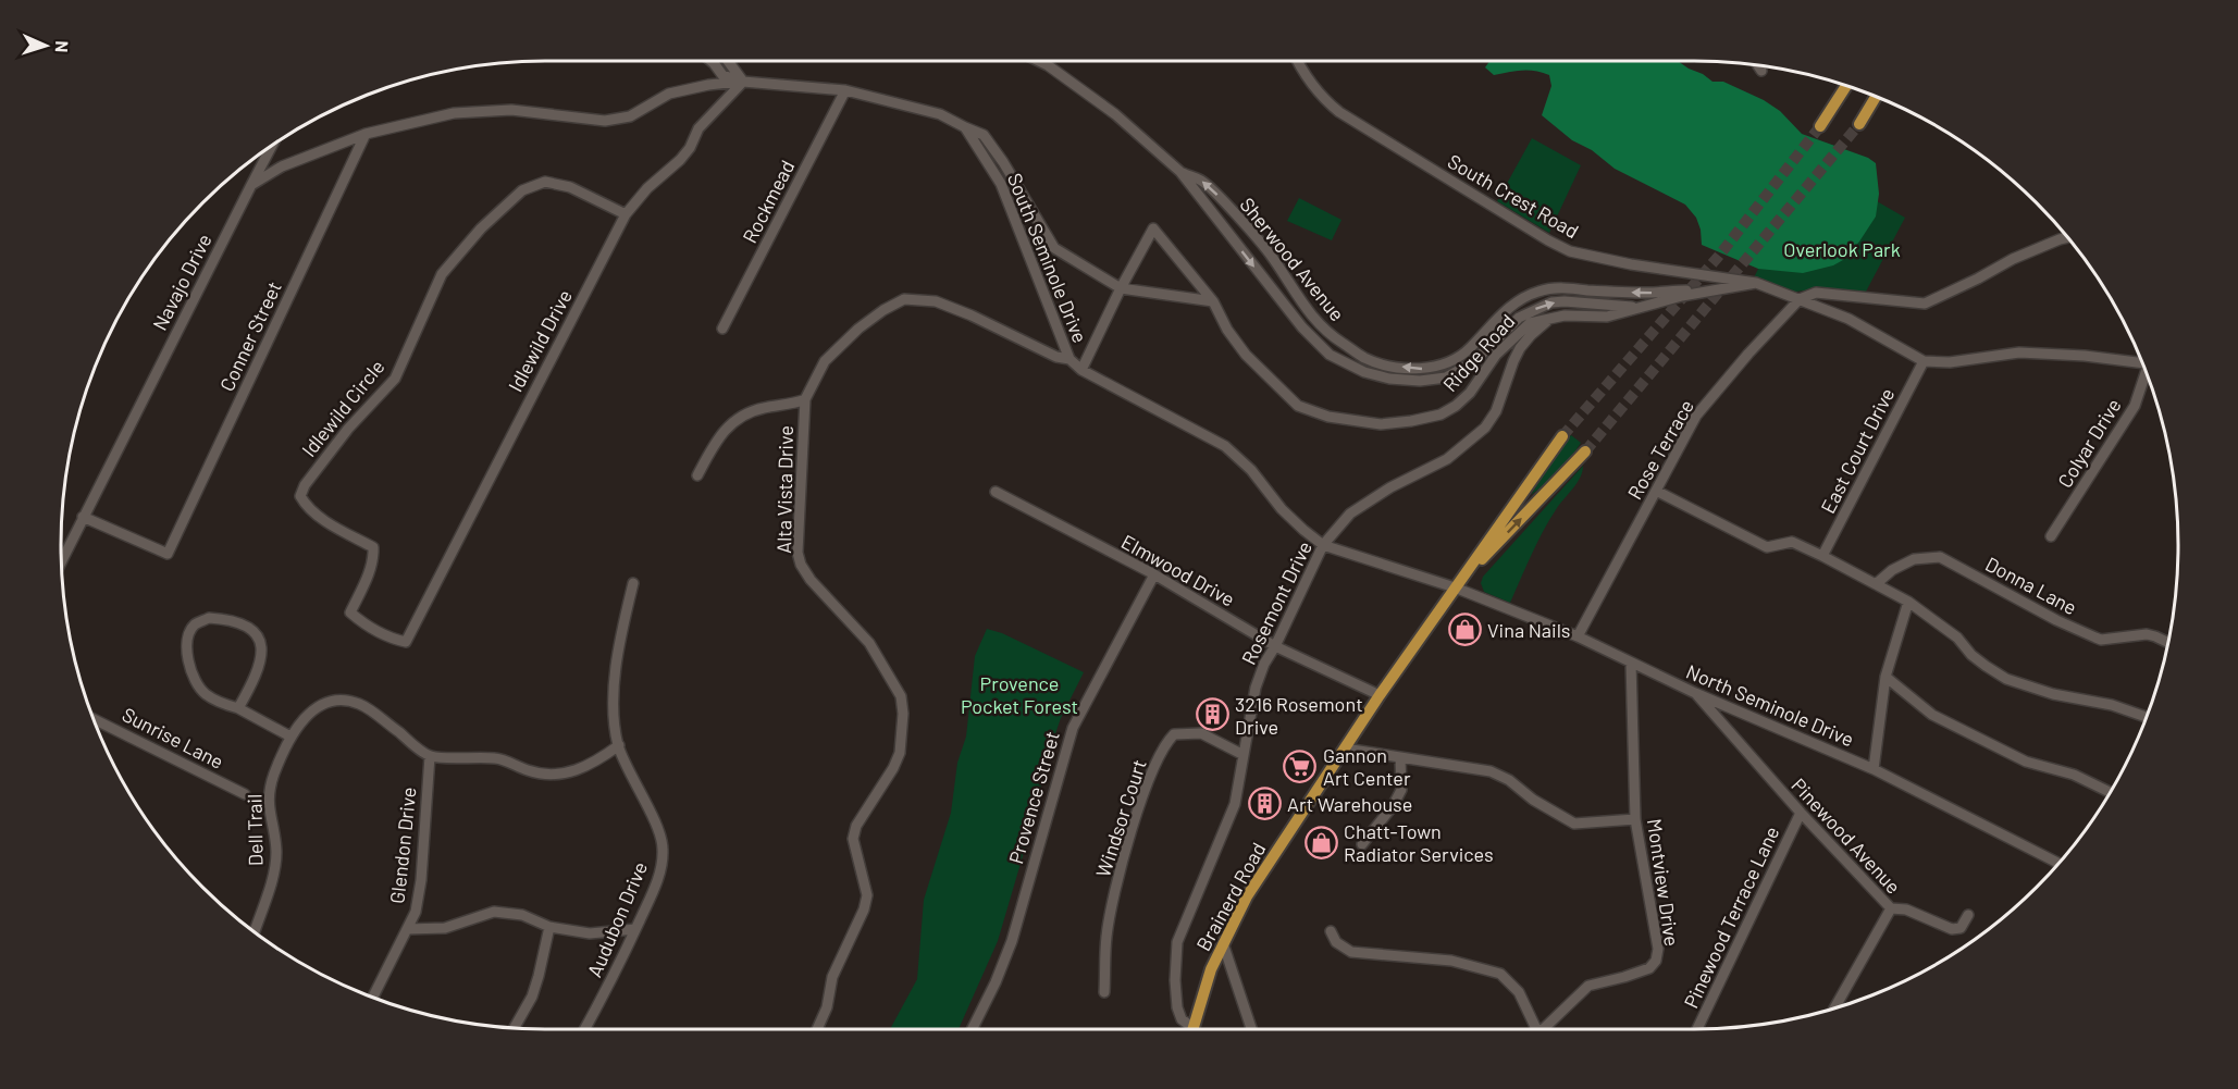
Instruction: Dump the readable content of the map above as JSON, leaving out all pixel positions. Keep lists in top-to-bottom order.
{
  "streets": {
    "main road": ["Brainerd Road"],
    "street": [
      "South Crest Road",
      "Rockmead",
      "South Seminole Drive",
      "Sherwood Avenue",
      "Navajo Drive",
      "Conner Street",
      "Idlewild Drive",
      "Ridge Road",
      "Idlewild Circle",
      "Colyar Drive",
      "Rose Terrace",
      "East Court Drive",
      "Alta Vista Drive",
      "Elmwood Drive",
      "Donna Lane",
      "Rosemont Drive",
      "North Seminole Drive",
      "Sunrise Lane",
      "Provence Street",
      "Windsor Court",
      "Dell Trail",
      "Pinewood Avenue",
      "Glendon Drive",
      "Montview Drive",
      "Pinewood Terrace Lane",
      "Audubon Drive"
    ]
  },
  "crossings": [
    ["South Crest Road", "Ridge Road"],
    ["South Crest Road", "Rose Terrace"],
    ["South Crest Road", "East Court Drive"],
    ["South Seminole Drive", "Alta Vista Drive"],
    ["South Seminole Drive", "Rosemont Drive"],
    ["South Seminole Drive", "North Seminole Drive"],
    ["South Seminole Drive", "Brainerd Road"],
    ["Sherwood Avenue", "Ridge Road"],
    ["Navajo Drive", "Conner Street"],
    ["Idlewild Drive", "Idlewild Circle"],
    ["Ridge Road", "Rosemont Drive"],
    ["Rose Terrace", "North Seminole Drive"],
    ["Elmwood Drive", "Rosemont Drive"],
    ["Elmwood Drive", "Provence Street"],
    ["Elmwood Drive", "Brainerd Road"],
    ["Rosemont Drive", "Windsor Court"],
    ["North Seminole Drive", "Pinewood Avenue"],
    ["North Seminole Drive", "Montview Drive"],
    ["North Seminole Drive", "Brainerd Road"],
    ["Dell Trail", "Glendon Drive"],
    ["Pinewood Avenue", "Pinewood Terrace Lane"]
  ],
  "parks": ["Overlook Park", "Provence Pocket Forest"],
  "places": {
    "shop": ["Vina Nails", "Chatt-Town Radiator Services"],
    "building": ["3216 Rosemont Drive", "Art Warehouse"],
    "supermarket": ["Gannon Art Center"]
  },
  "north": "right"
}
